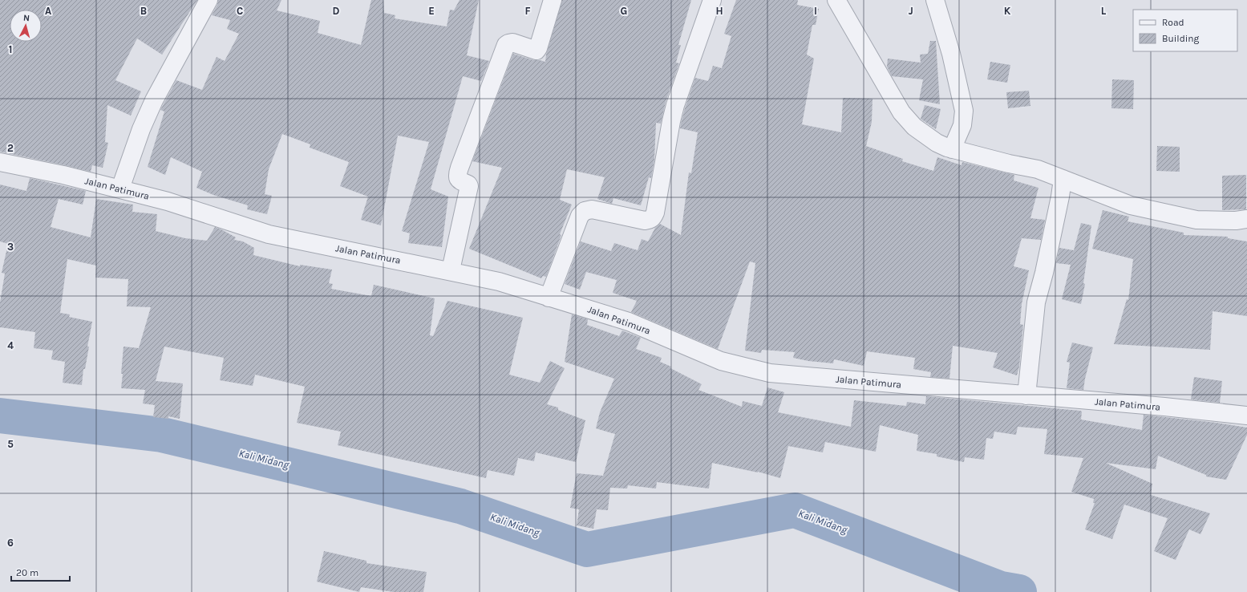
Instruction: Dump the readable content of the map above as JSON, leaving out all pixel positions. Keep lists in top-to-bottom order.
{
  "streets": {
    "street": ["Jalan Patimura"]
  },
  "water": ["Kali Midang"],
  "legend": ["Road", "Building"],
  "scale_bar": "20 m",
  "north": "top",
  "grid": {
    "columns": [
      "A",
      "B",
      "C",
      "D",
      "E",
      "F",
      "G",
      "H",
      "I",
      "J",
      "K",
      "L"
    ],
    "rows": [
      "1",
      "2",
      "3",
      "4",
      "5",
      "6"
    ]
  }
}
